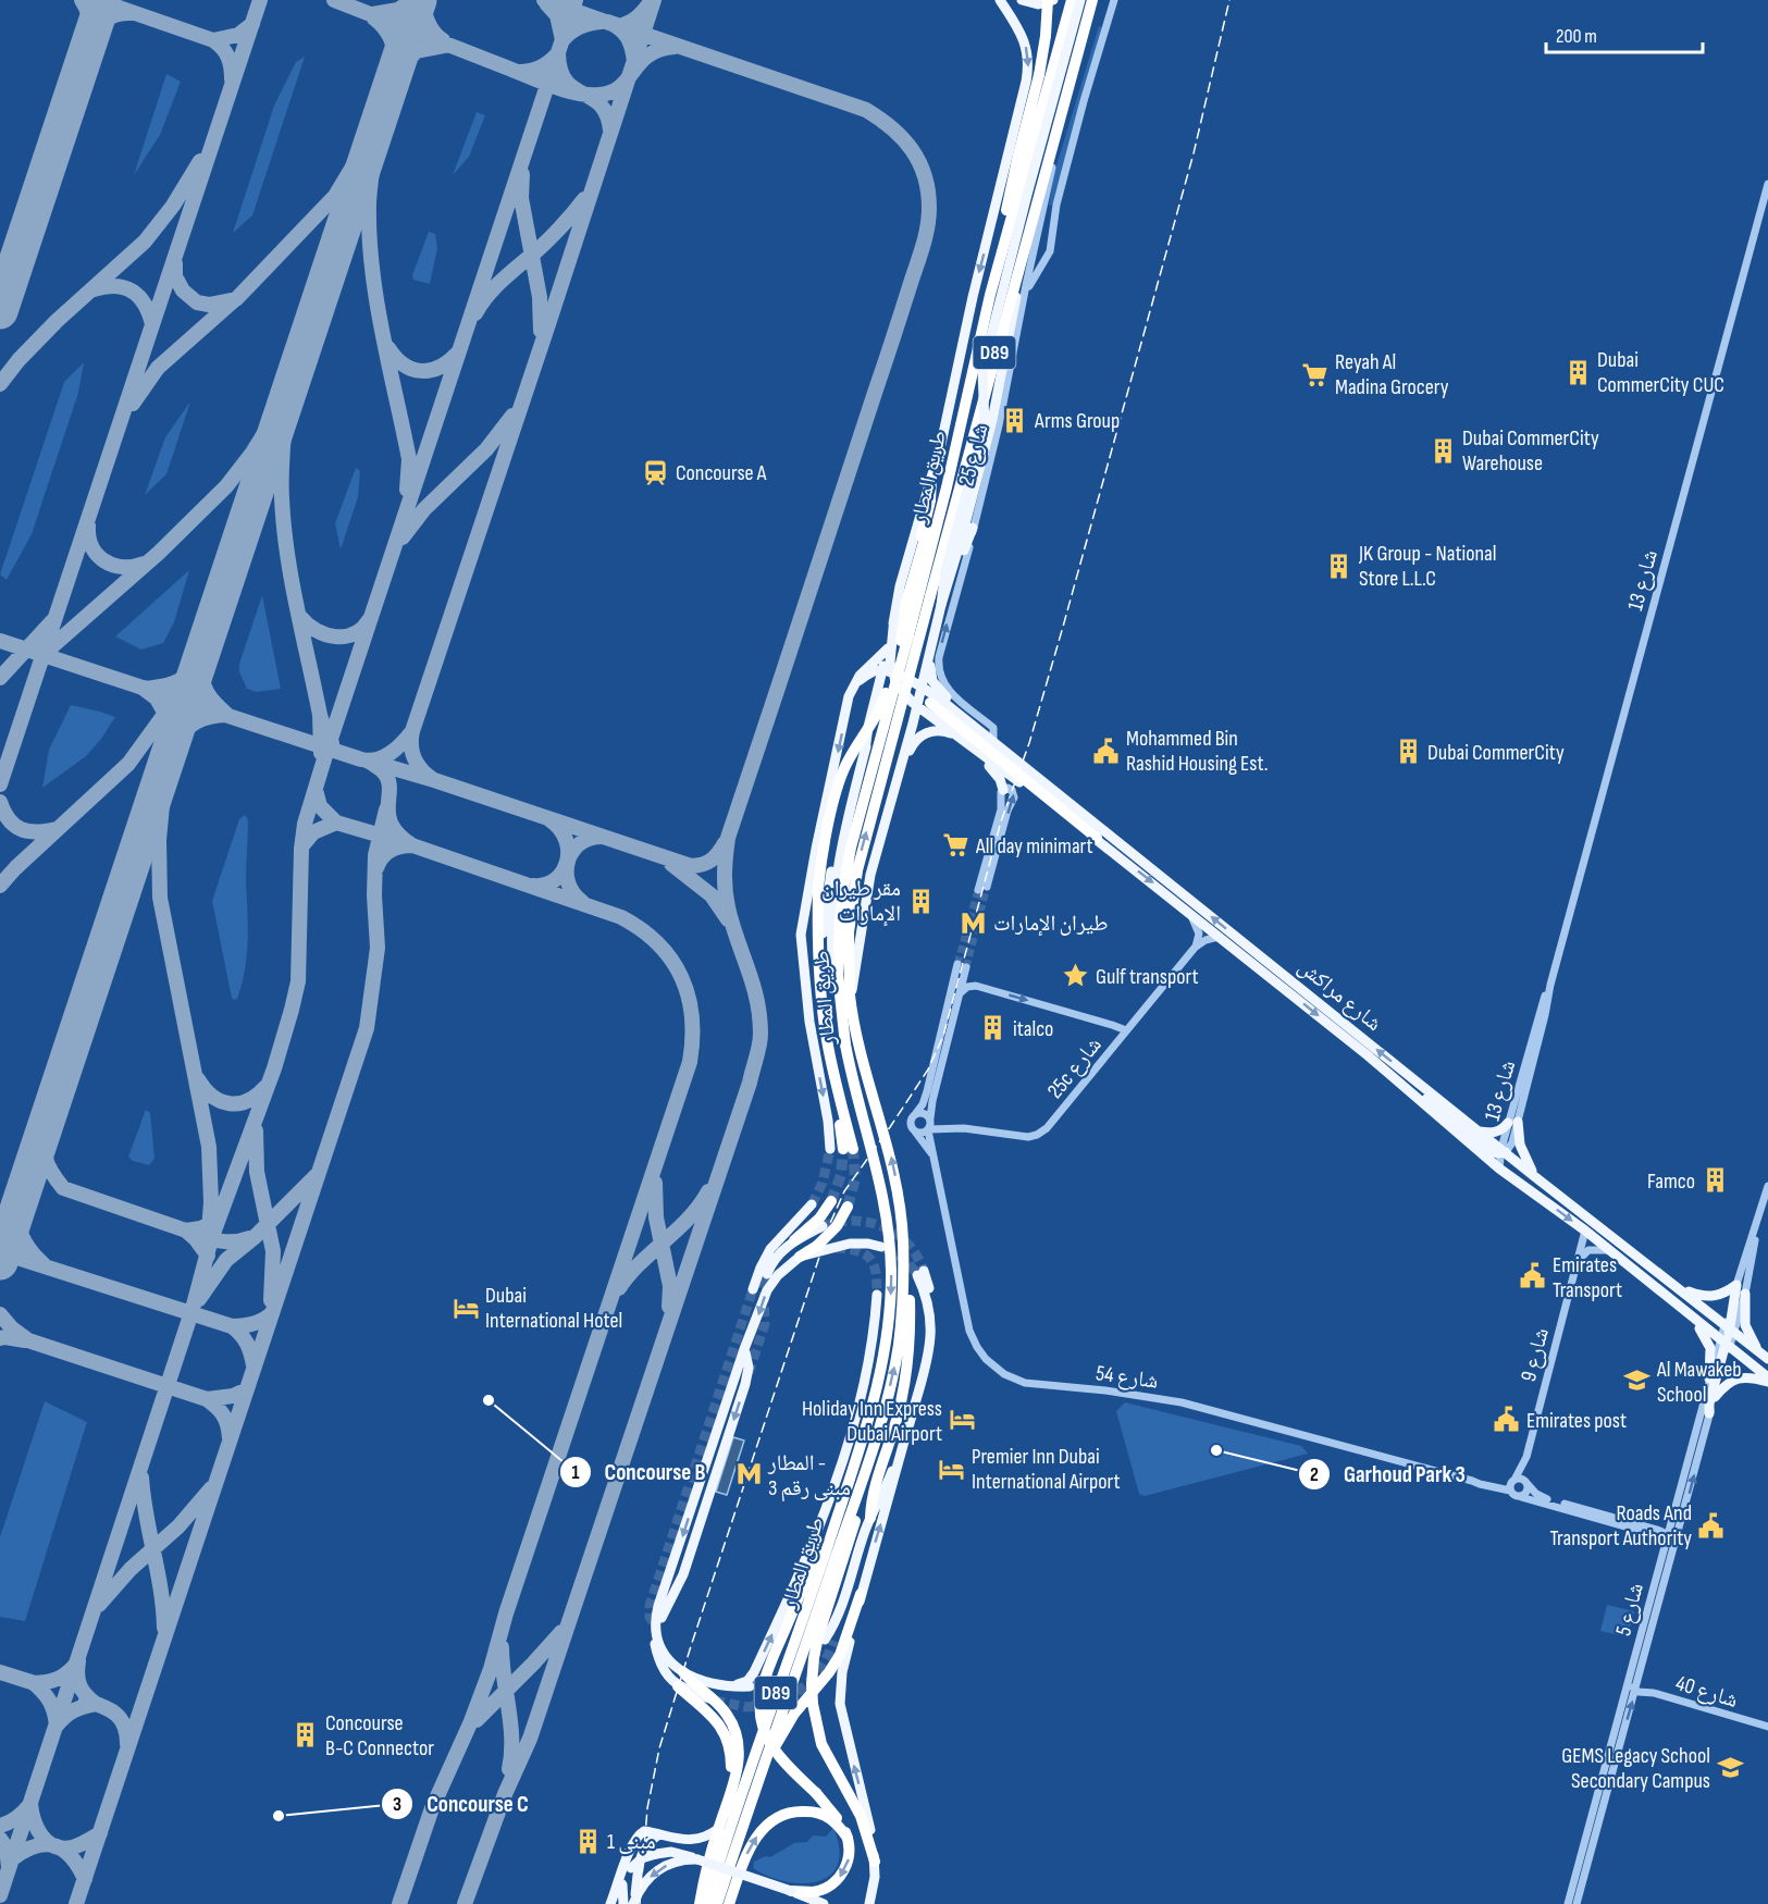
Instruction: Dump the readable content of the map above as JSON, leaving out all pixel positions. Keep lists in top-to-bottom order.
{
  "streets": {
    "highway": ["D89", "طريق المطار"],
    "main road": ["شارع مراكش"],
    "street": [
      "شارع 25",
      "شارع 13",
      "25c شارع",
      "شارع 9",
      "شارع 54",
      "شارع 5",
      "شارع 40"
    ]
  },
  "crossings": [
    ["D89", "طريق المطار"],
    ["شارع 25", "طريق المطار"],
    ["شارع 25", "شارع مراكش"],
    ["شارع 13", "شارع مراكش"],
    ["شارع مراكش", "25c شارع"],
    ["شارع مراكش", "شارع 9"],
    ["شارع مراكش", "شارع 5"],
    ["25c شارع", "شارع 54"],
    ["شارع 9", "شارع 54"],
    ["شارع 5", "شارع 40"]
  ],
  "places": {
    "building": [
      "Dubai CommerCity CUC",
      "Arms Group",
      "Dubai CommerCity Warehouse",
      "JK Group - National Store L.L.C",
      "Dubai CommerCity",
      "مقر طيران الإمارات",
      "italco",
      "Famco",
      "Concourse B-C Connector",
      "مبنى 1"
    ],
    "supermarket": ["Reyah Al Madina Grocery", "All day minimart"],
    "station": ["Concourse A"],
    "public building": [
      "Mohammed Bin Rashid Housing Est.",
      "Emirates Transport",
      "Emirates post",
      "Roads And Transport Authority"
    ],
    "metro station": ["طيران الإمارات", "المطار - مبنى رقم 3"],
    "place": ["Gulf transport"],
    "hotel": ["Dubai International Hotel", "Holiday Inn Express Dubai Airport", "Premier Inn Dubai International Airport"],
    "school or university": ["Al Mawakeb School", "GEMS Legacy School Secondary Campus"],
    "other": ["Concourse B", "Garhoud Park 3", "Concourse C"]
  },
  "scale_bar": "200 m"
}
